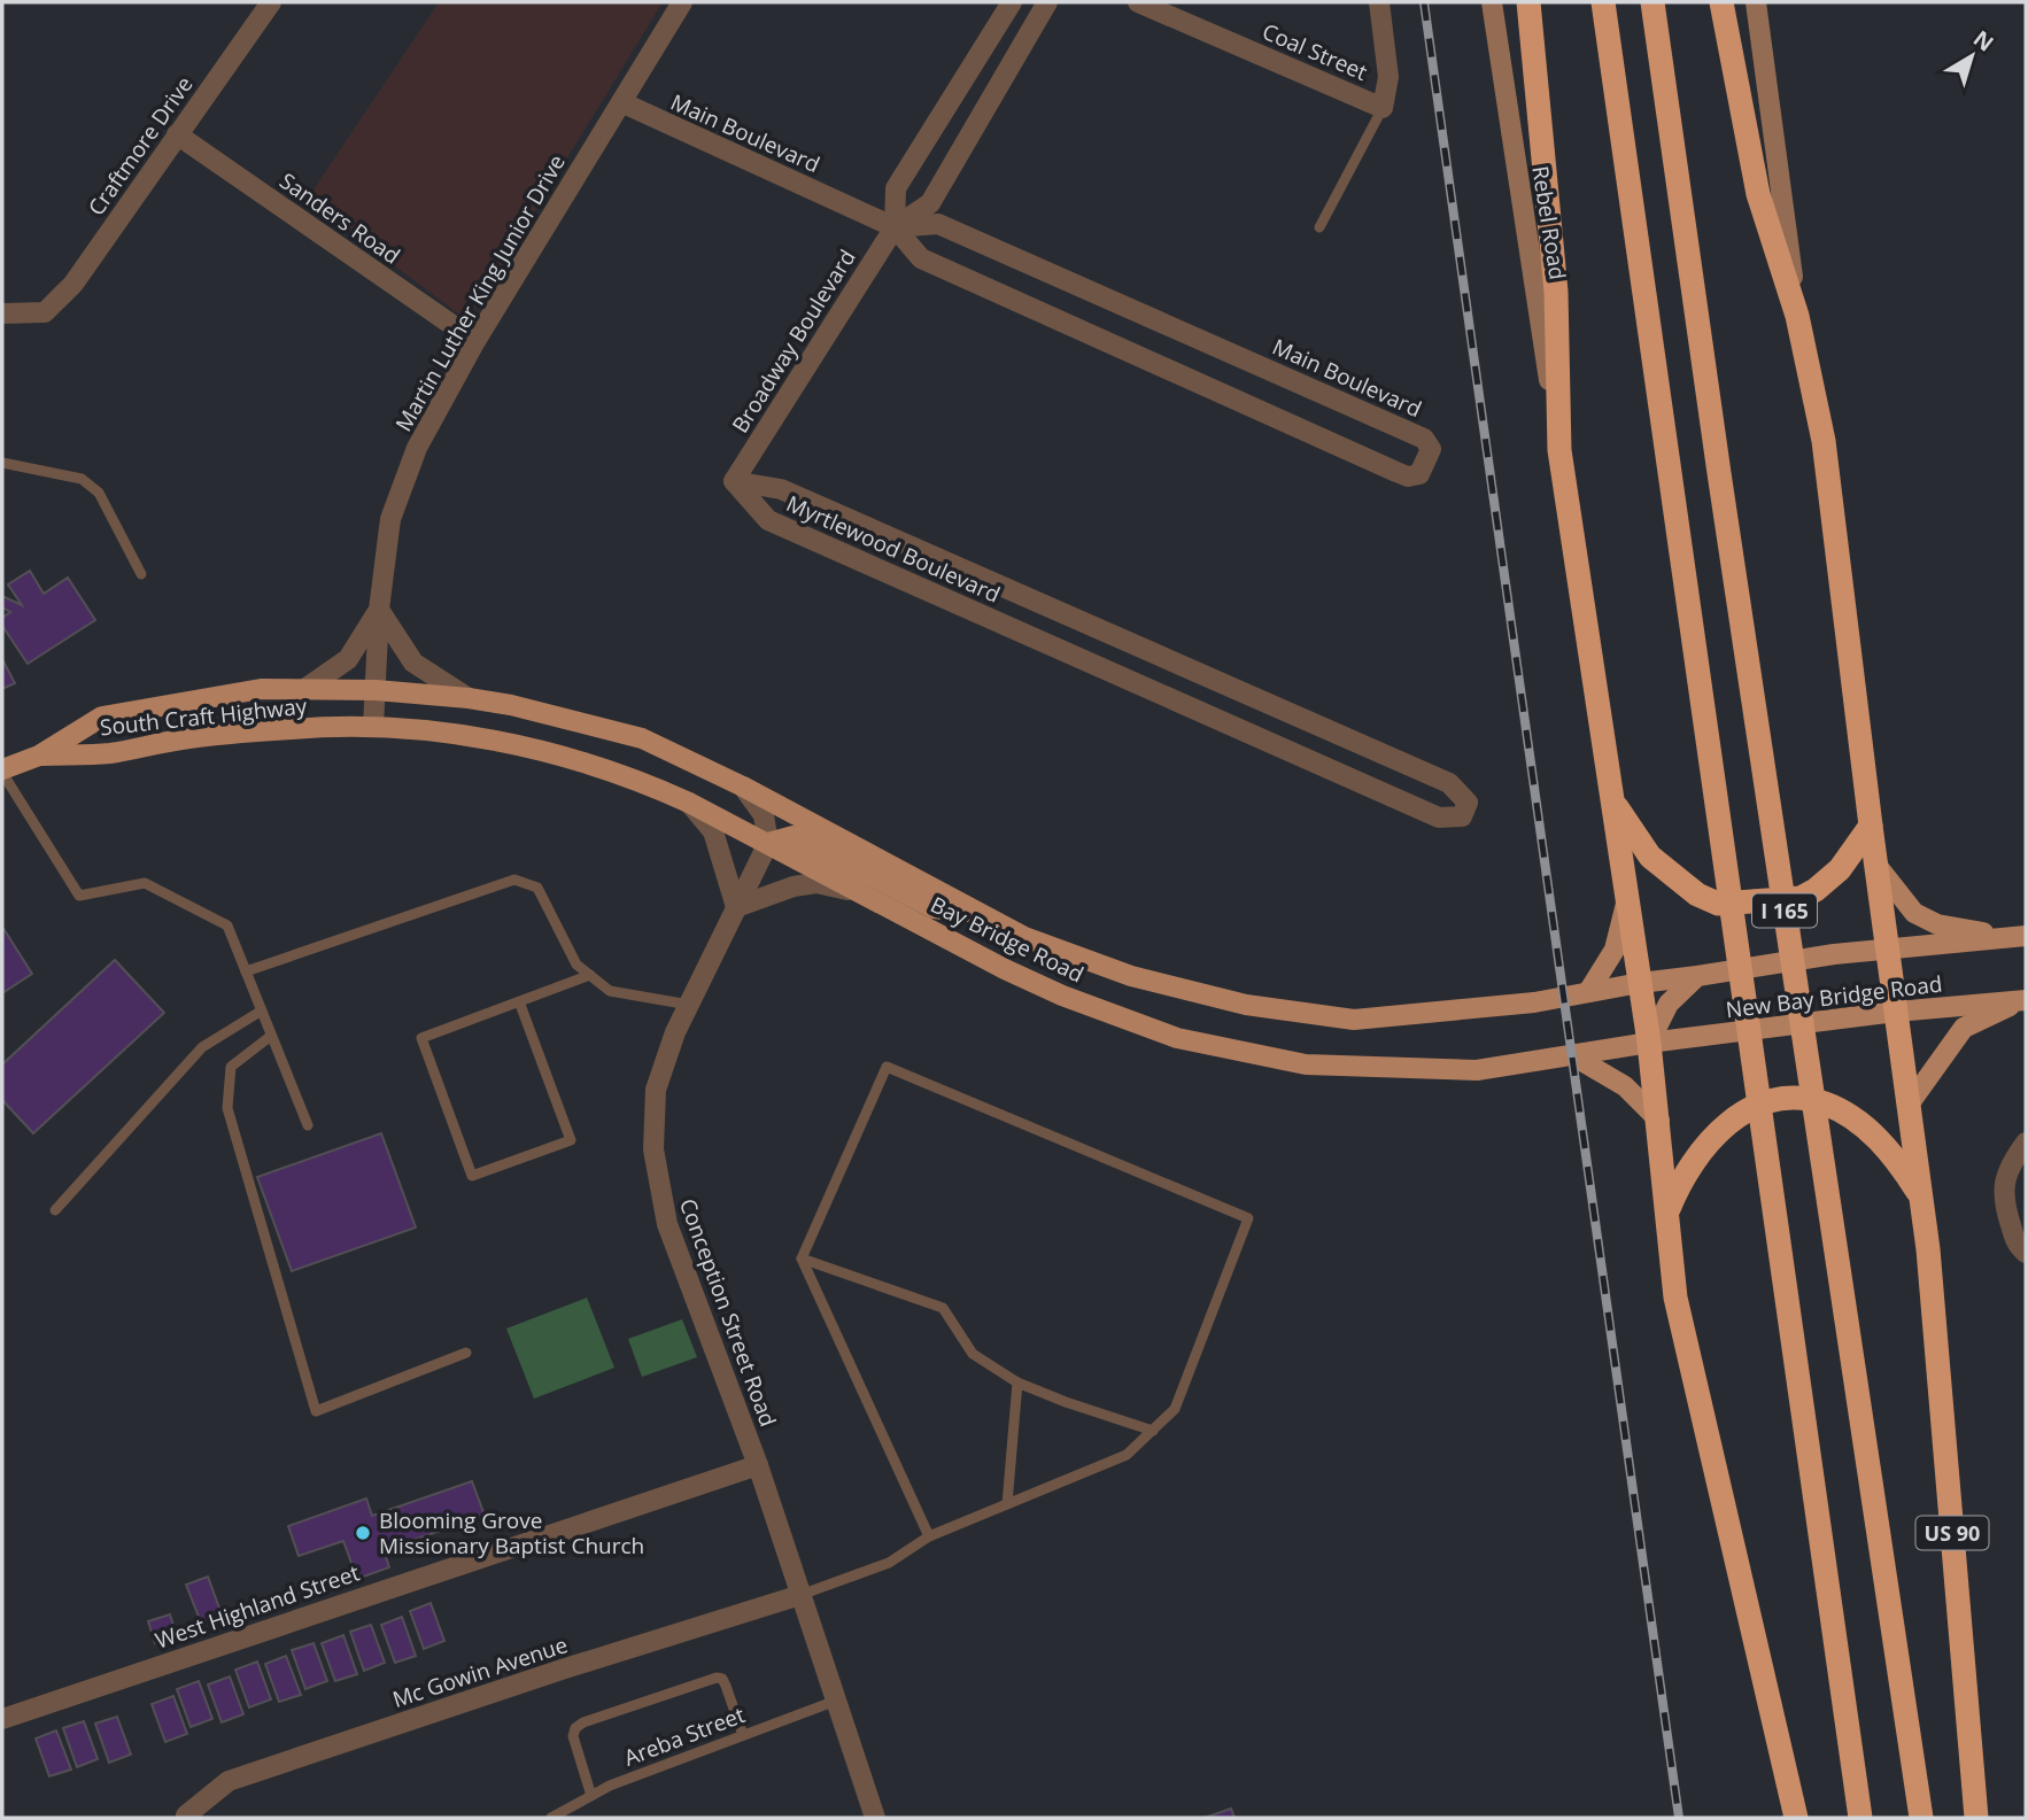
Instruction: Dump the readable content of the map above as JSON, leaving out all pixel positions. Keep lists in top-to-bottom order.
{
  "streets": {
    "highway": ["I 165", "US 90"],
    "main road": [
      "Rebel Road",
      "South Craft Highway",
      "Bay Bridge Road",
      "New Bay Bridge Road"
    ],
    "street": [
      "Coal Street",
      "Main Boulevard",
      "Craftmore Drive",
      "Sanders Road",
      "Martin Luther King Junior Drive",
      "Broadway Boulevard",
      "Myrtlewood Boulevard",
      "Conception Street Road",
      "West Highland Street",
      "Mc Gowin Avenue"
    ],
    "lane": ["Areba Street"]
  },
  "crossings": [
    ["Main Boulevard", "Martin Luther King Junior Drive"],
    ["Main Boulevard", "Broadway Boulevard"],
    ["Craftmore Drive", "Sanders Road"],
    ["Sanders Road", "Martin Luther King Junior Drive"],
    ["Martin Luther King Junior Drive", "South Craft Highway"],
    ["Martin Luther King Junior Drive", "Bay Bridge Road"],
    ["Broadway Boulevard", "Myrtlewood Boulevard"],
    ["South Craft Highway", "Bay Bridge Road"],
    ["Bay Bridge Road", "New Bay Bridge Road"],
    ["Bay Bridge Road", "Conception Street Road"],
    ["Conception Street Road", "West Highland Street"],
    ["Conception Street Road", "Mc Gowin Avenue"],
    ["Conception Street Road", "Areba Street"]
  ],
  "places": ["Blooming Grove Missionary Baptist Church"],
  "north": "top right"
}
